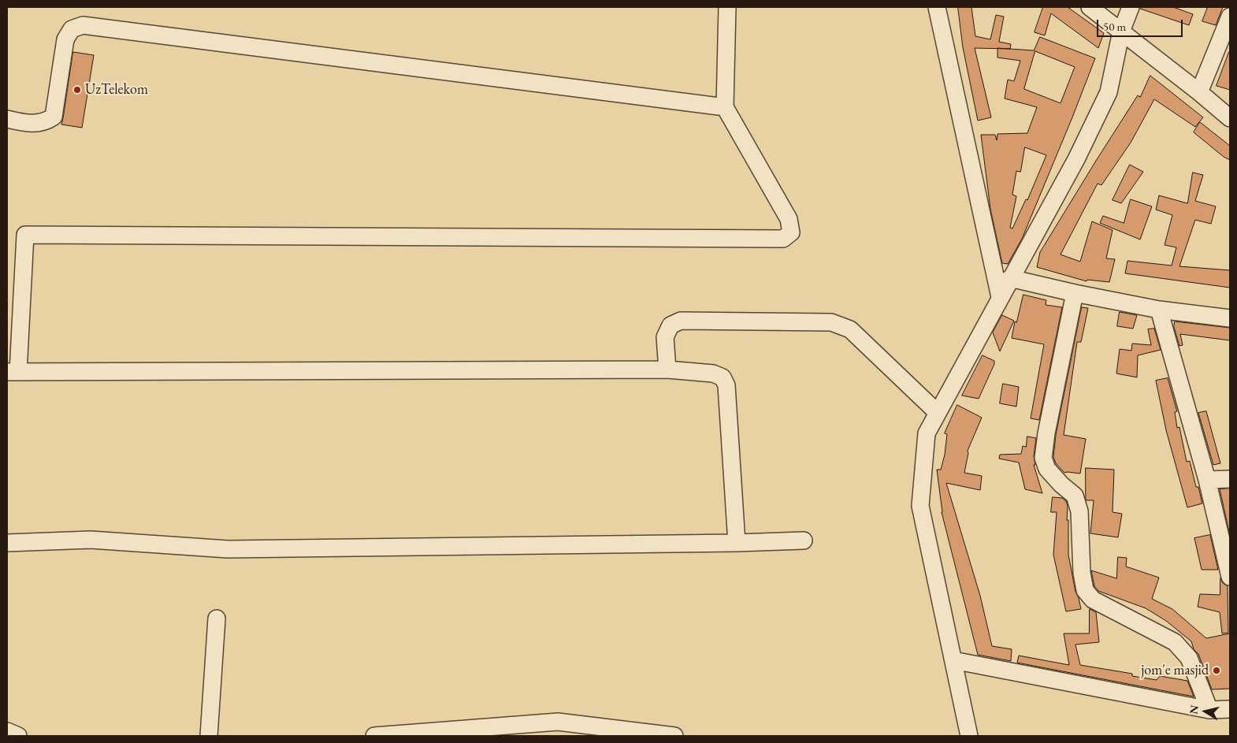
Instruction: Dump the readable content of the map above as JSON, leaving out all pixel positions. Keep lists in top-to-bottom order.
{
  "places": ["UzTelekom", "jom'e masjid"],
  "scale_bar": "50 m",
  "north": "left"
}
